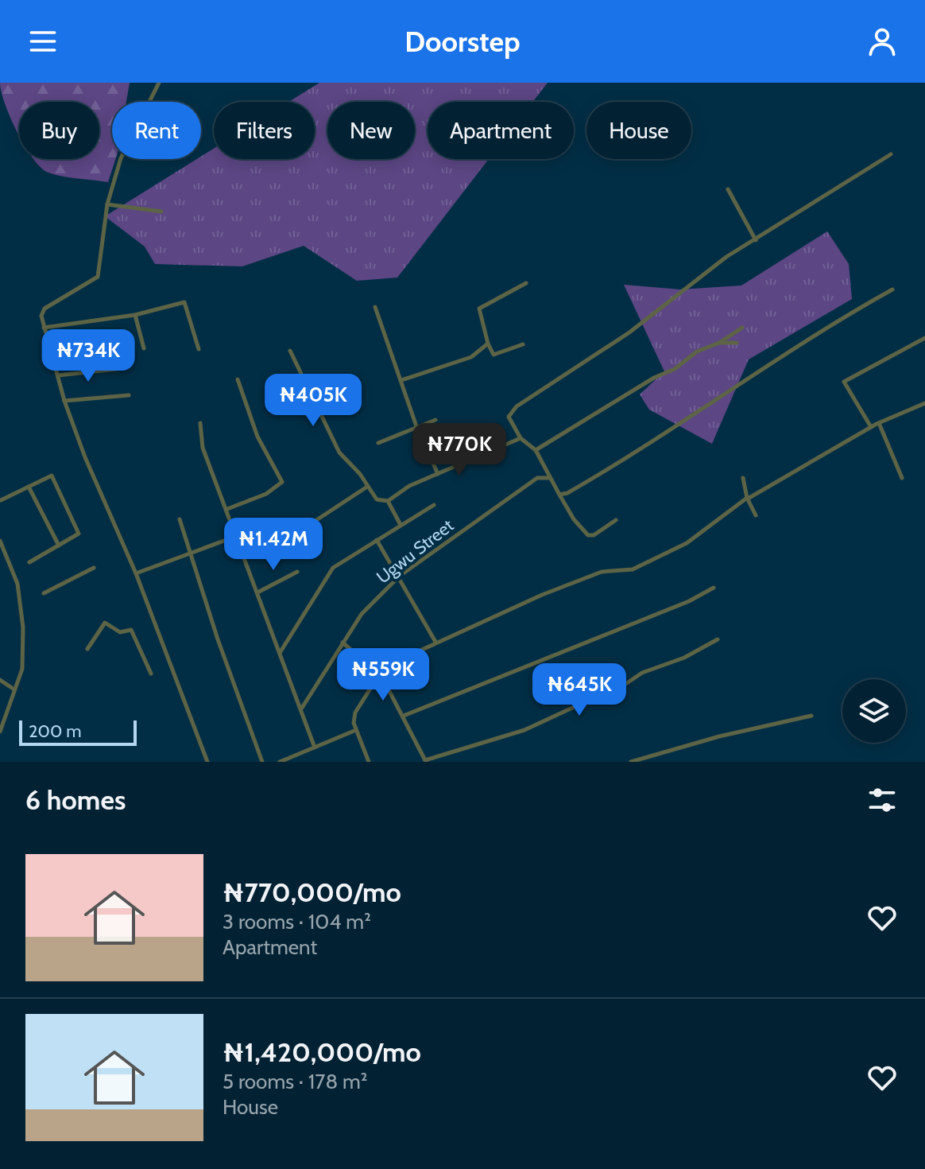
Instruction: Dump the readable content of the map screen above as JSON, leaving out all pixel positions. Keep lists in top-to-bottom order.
{
  "streets": {
    "street": ["Ugwu Street"]
  },
  "scale_bar": "200 m",
  "page": {
    "header": "Doorstep",
    "chip": [
      "Buy",
      "Rent",
      "Filters",
      "New",
      "Apartment",
      "House"
    ],
    "price": [
      "₦734K",
      "₦405K",
      "₦770K",
      "₦1.42M",
      "₦559K",
      "₦645K"
    ],
    "scale": "200 m",
    "heading": "6 homes",
    "list": [
      {
        "name": "₦770,000/mo",
        "note": "3 rooms · 104 m² · Apartment"
      },
      {
        "name": "₦1,420,000/mo",
        "note": "5 rooms · 178 m² · House"
      }
    ]
  }
}
